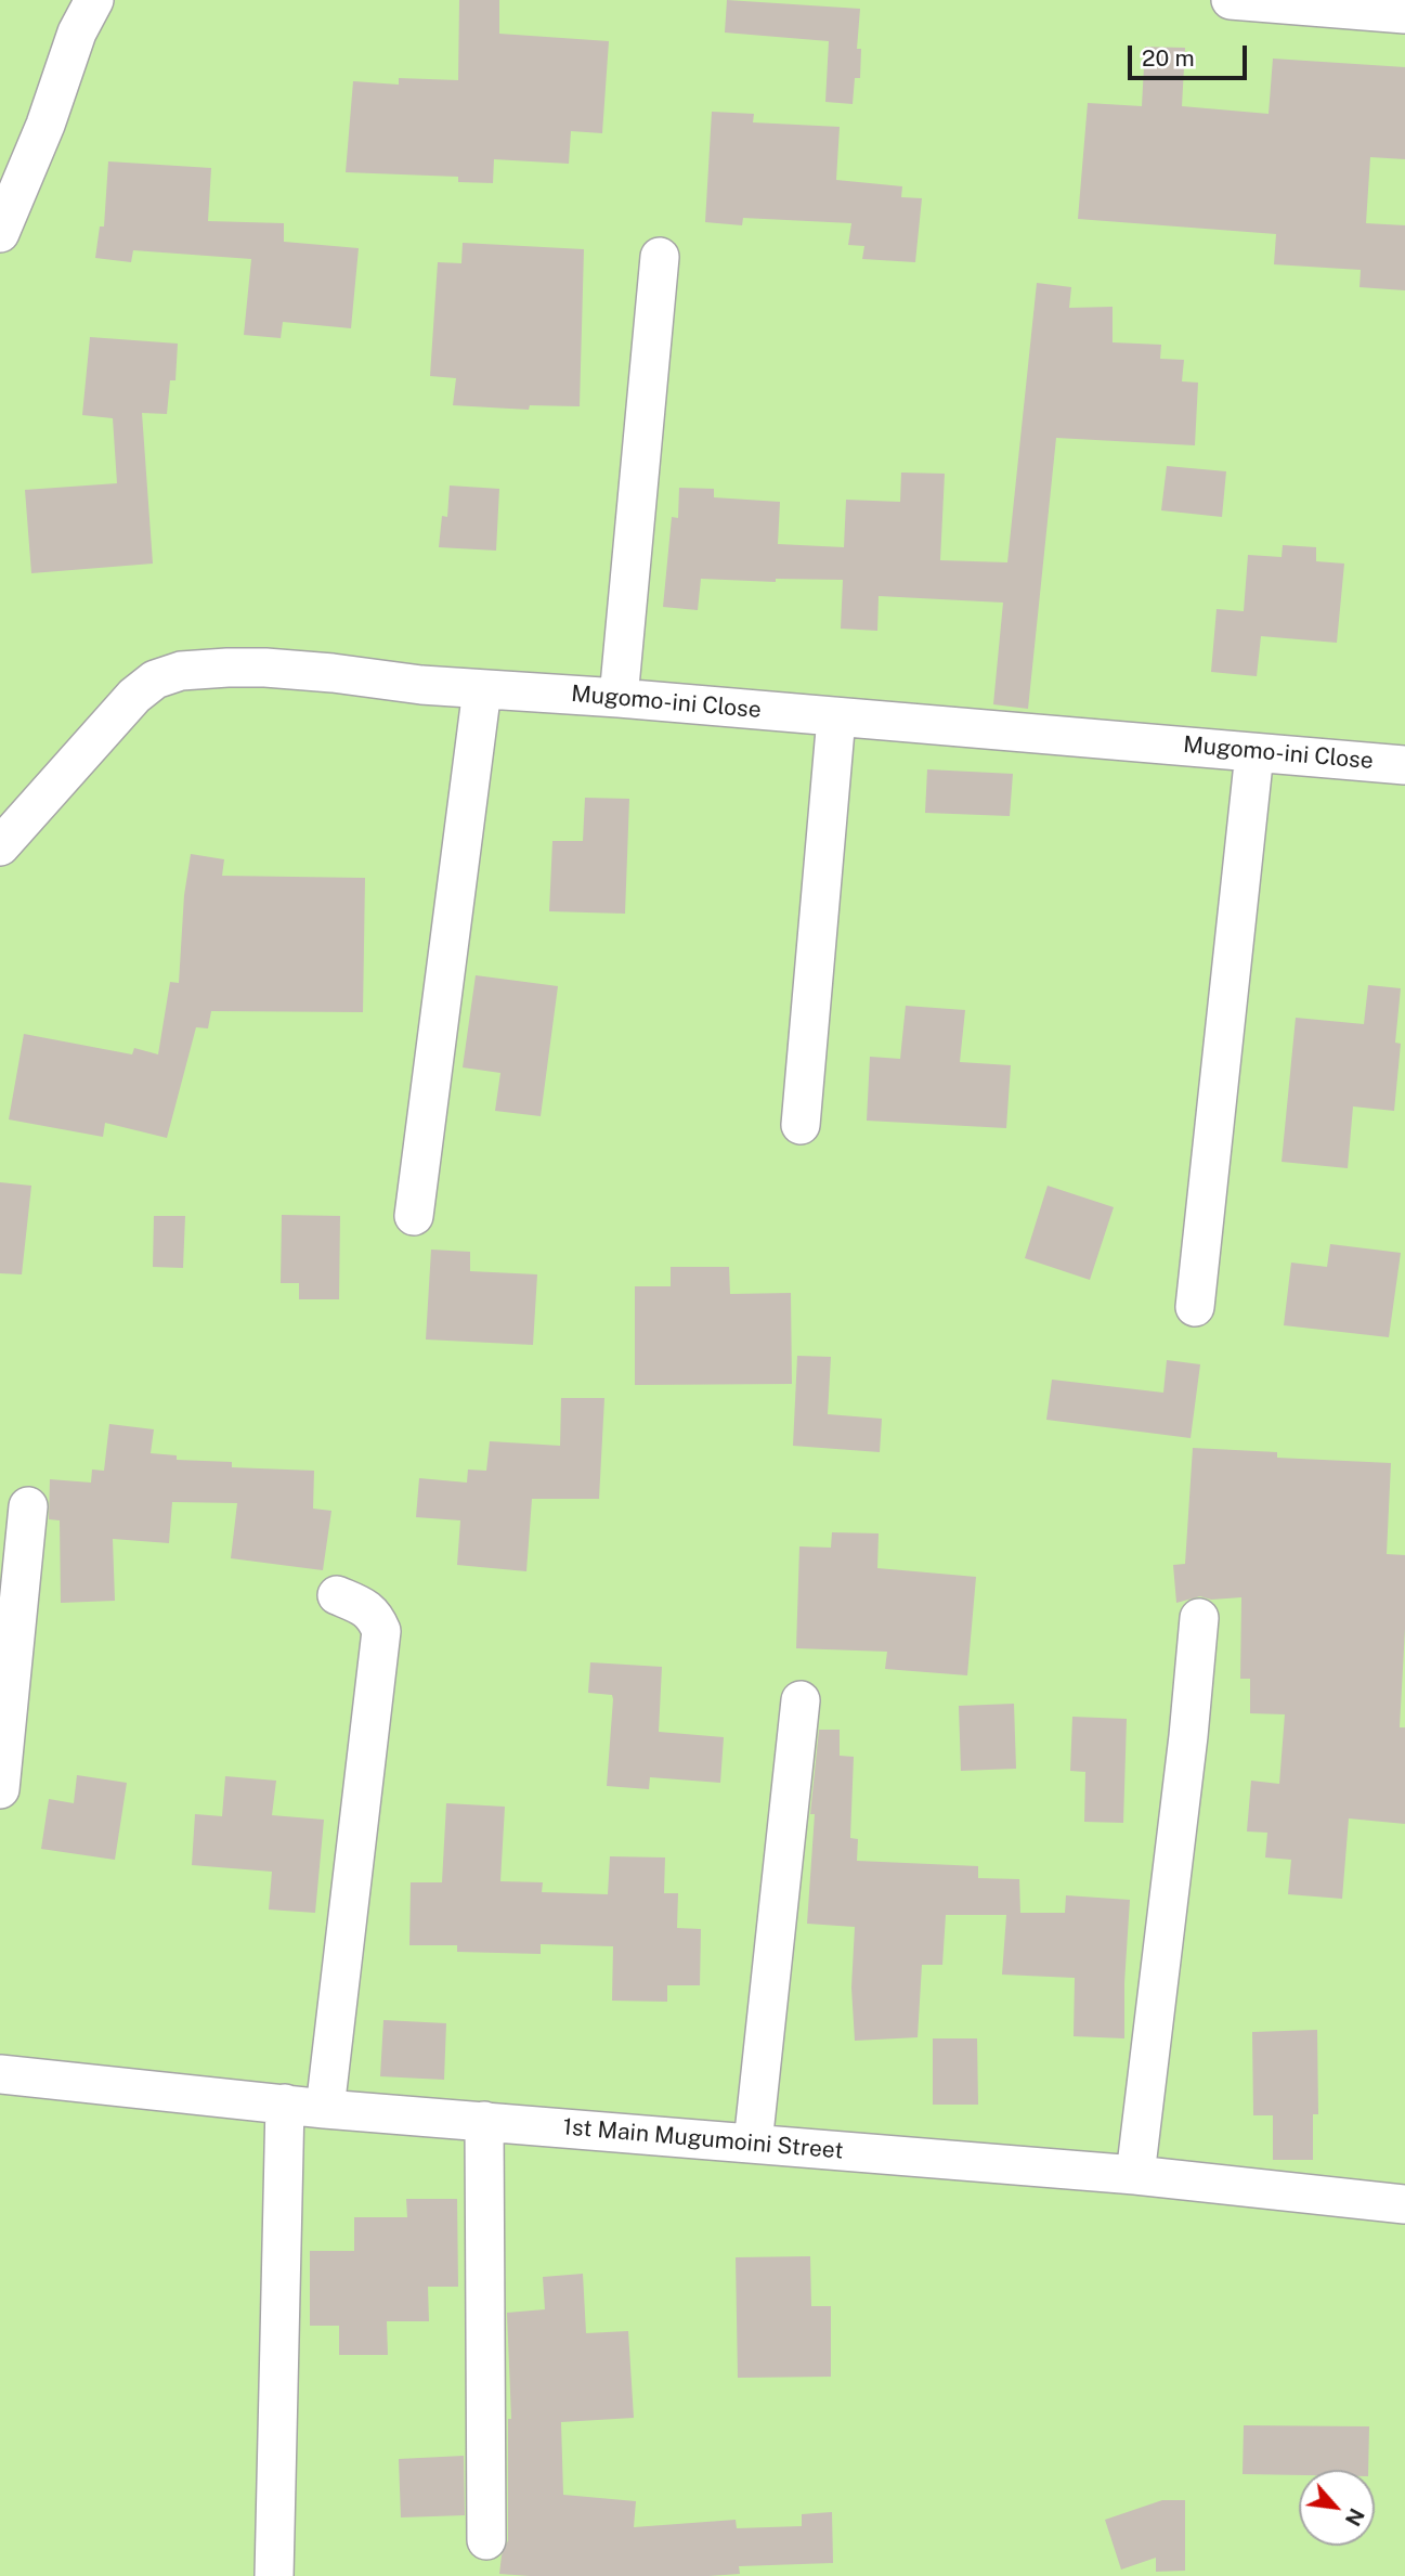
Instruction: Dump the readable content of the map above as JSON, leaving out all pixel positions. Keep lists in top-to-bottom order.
{
  "streets": {
    "street": ["Mugomo-ini Close", "1st Main Mugumoini Street"]
  },
  "scale_bar": "20 m",
  "north": "bottom right"
}
